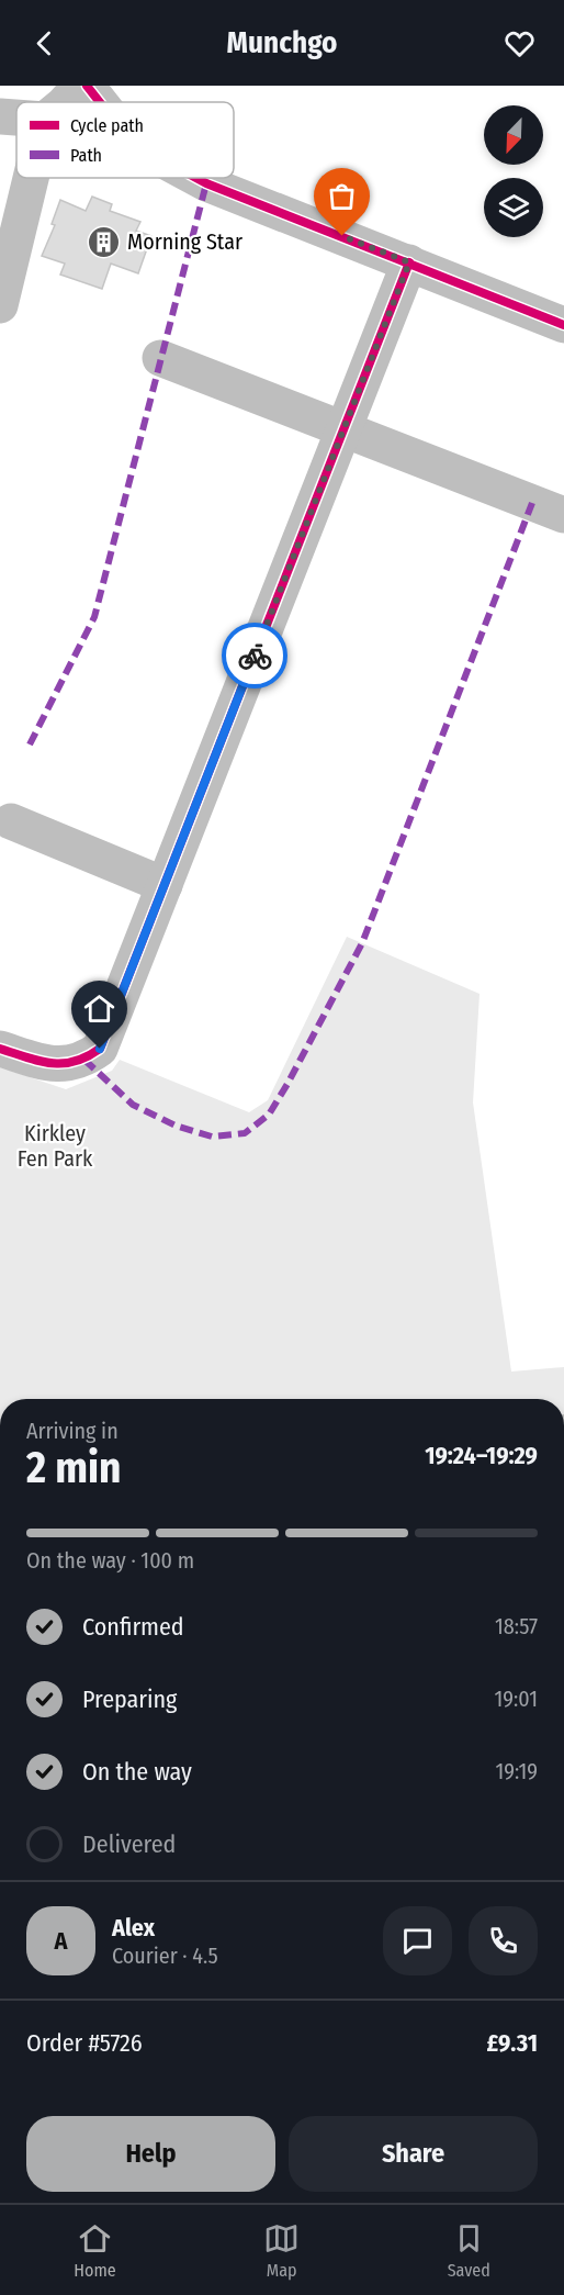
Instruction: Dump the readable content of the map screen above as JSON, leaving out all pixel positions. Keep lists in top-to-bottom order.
{
  "parks": ["Kirkley Fen Park"],
  "places": {
    "building": ["Morning Star"]
  },
  "legend": ["Cycle path", "Path"],
  "north": "bottom left",
  "page": {
    "header": "Munchgo",
    "heading": ["2 min", "Arriving in", "19:24–19:29"],
    "panel": [
      "Alex",
      "Courier · 4.5",
      "Order #5726",
      "£9.31"
    ],
    "bar": "On the way · 100 m",
    "list": [
      ["Confirmed", "18:57"],
      ["Preparing", "19:01"],
      ["On the way", "19:19"],
      "Delivered"
    ],
    "round": "A",
    "buttons": ["Help", "Share"],
    "tabs": ["Home", "Map", "Saved"]
  }
}
